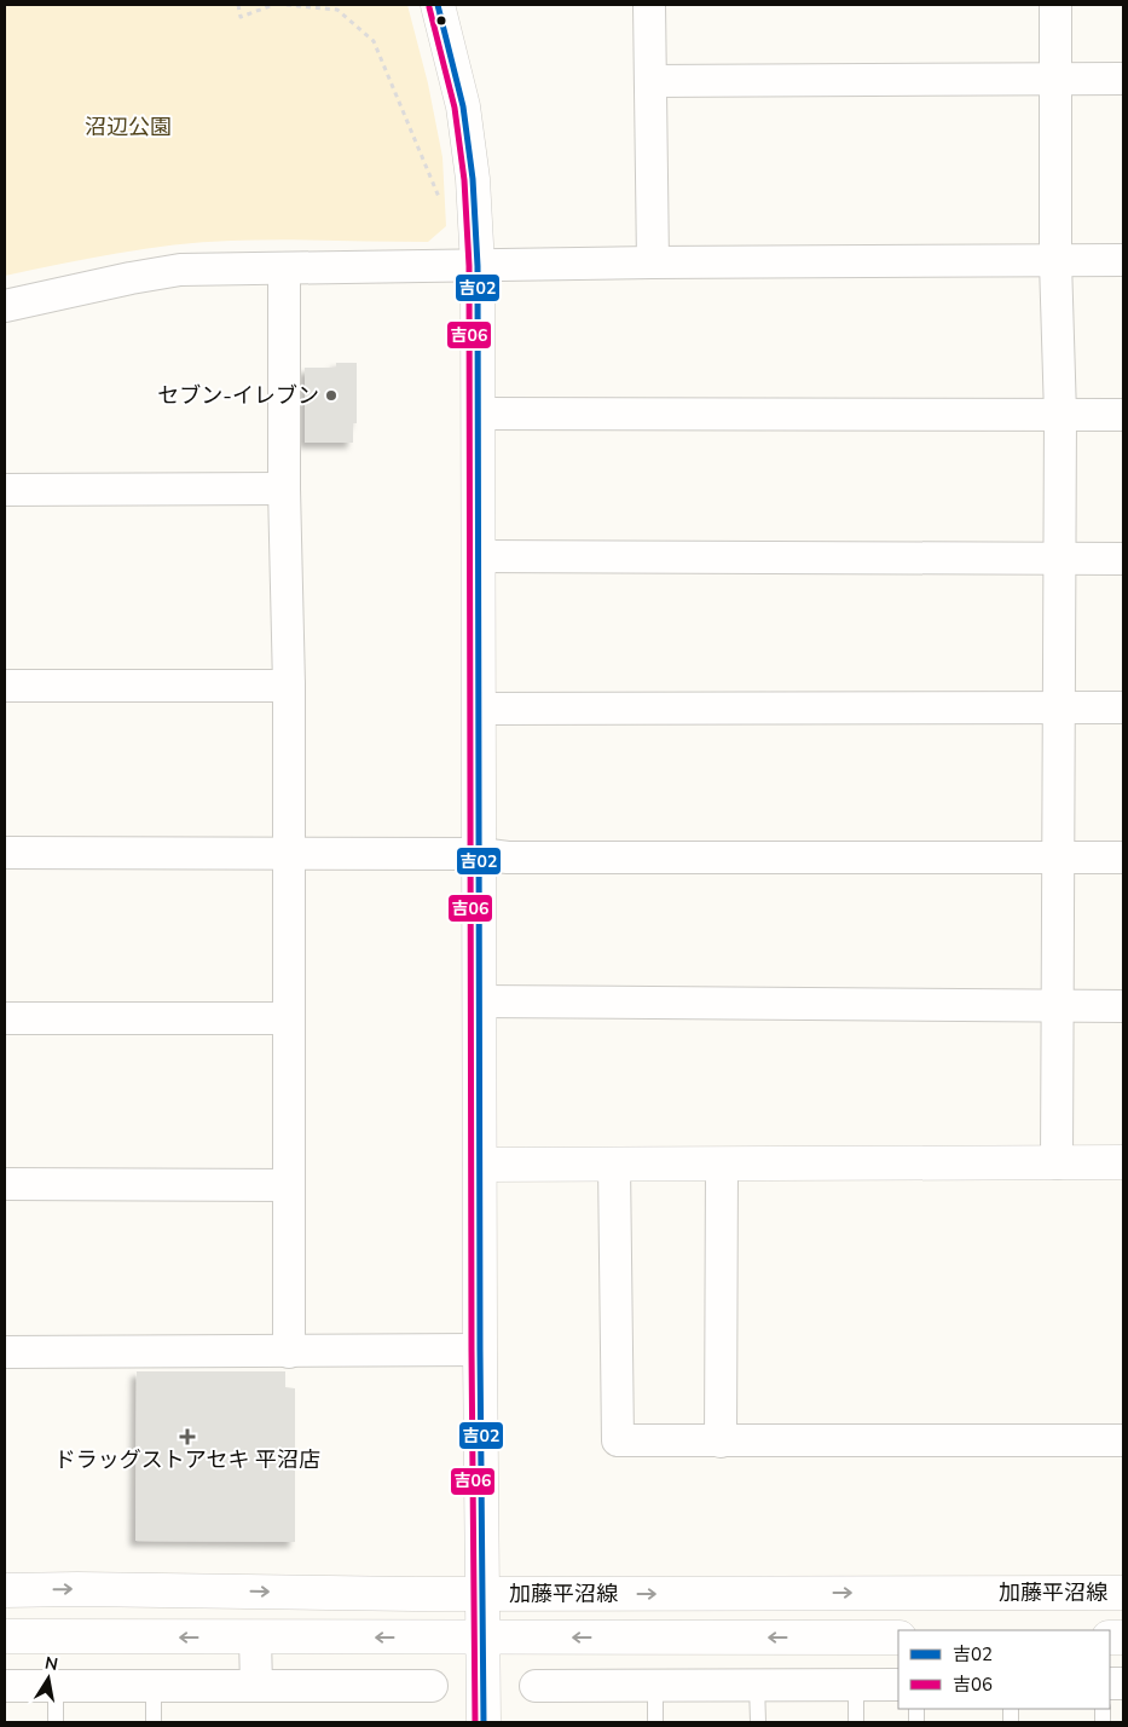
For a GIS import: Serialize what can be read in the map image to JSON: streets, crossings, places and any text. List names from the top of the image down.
{
  "streets": {
    "street": ["加藤平沼線"]
  },
  "parks": ["沼辺公園"],
  "places": {
    "other": ["セブン-イレブン"],
    "health": ["ドラッグストアセキ 平沼店"]
  },
  "lines": ["transit line 吉02", "transit line 吉06"],
  "legend": ["吉02", "吉06"],
  "north": "top"
}
